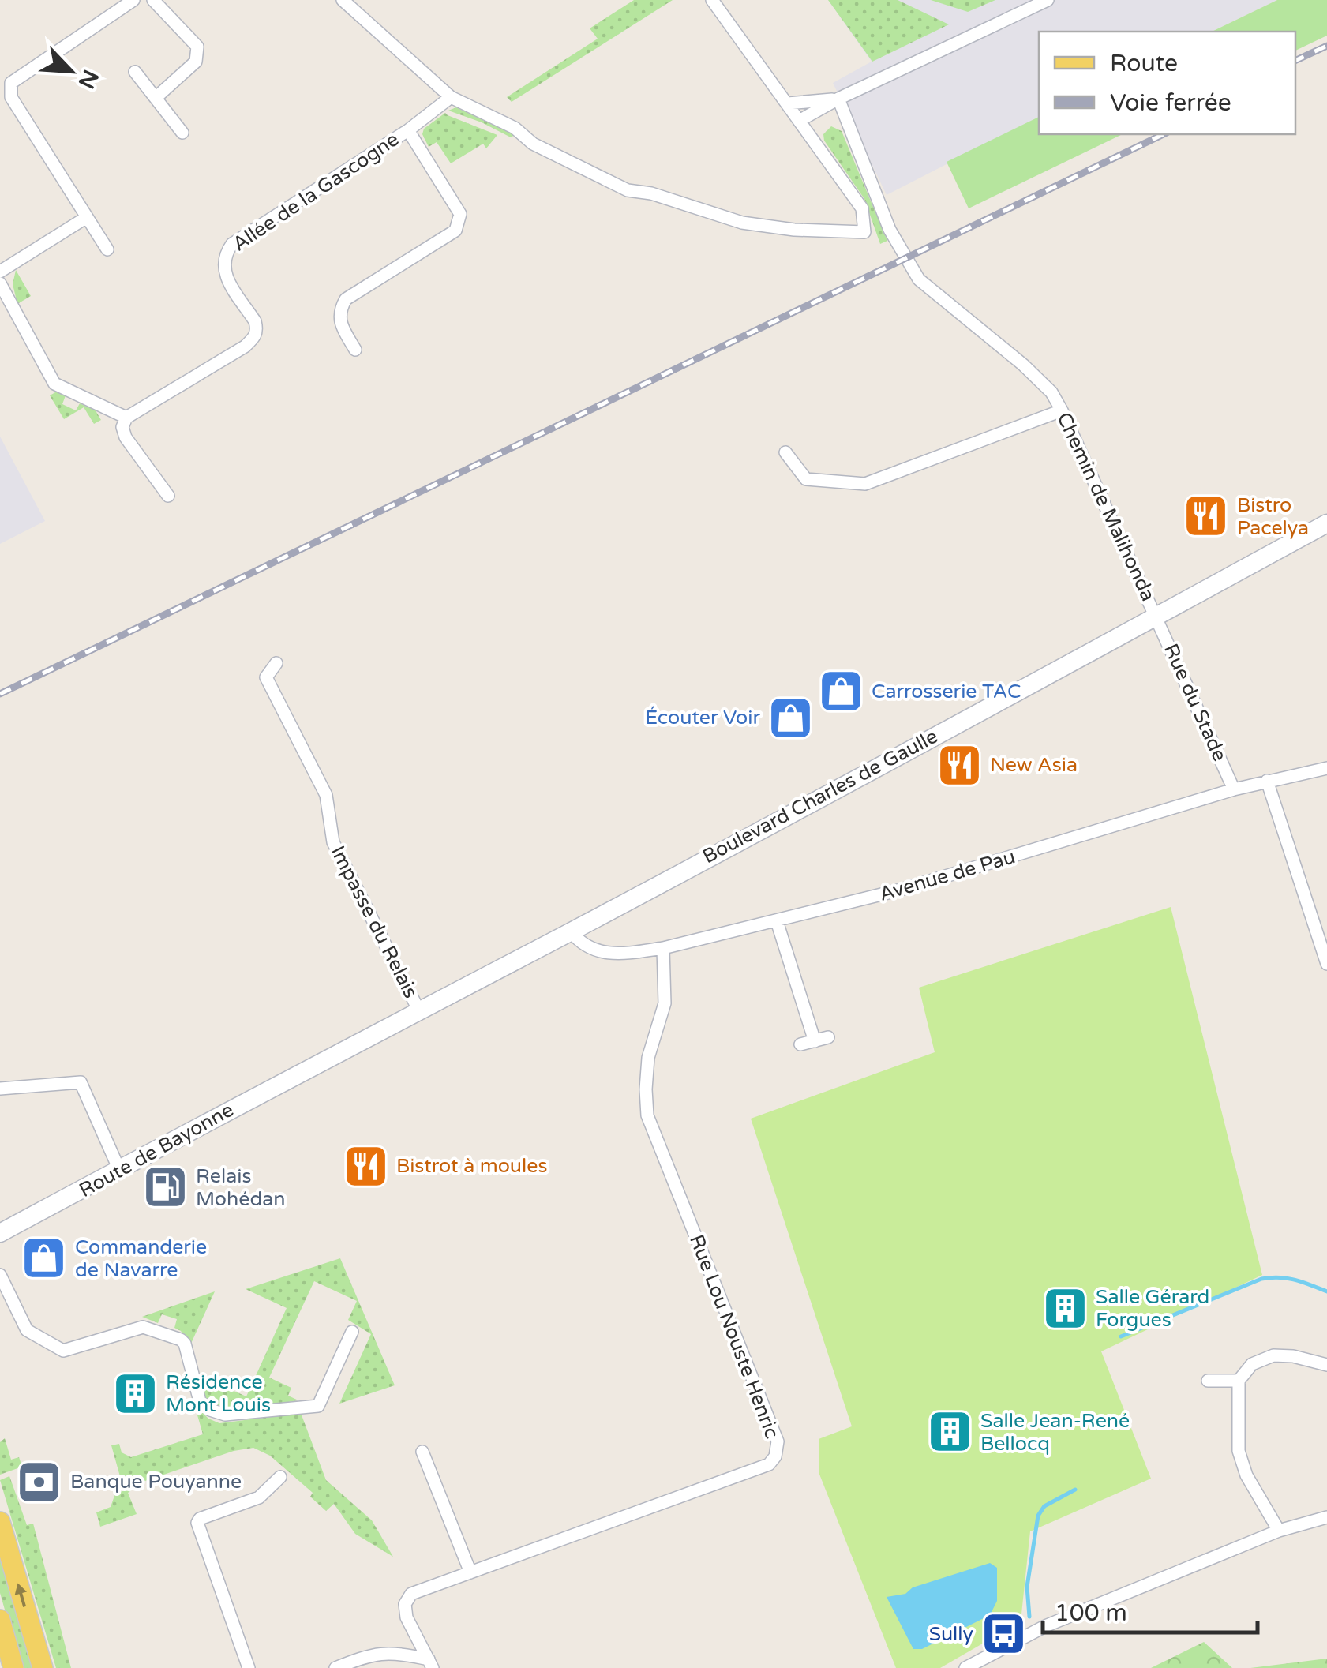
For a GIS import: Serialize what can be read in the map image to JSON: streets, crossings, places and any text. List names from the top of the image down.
{
  "streets": {
    "main road": ["Boulevard Charles de Gaulle", "Route de Bayonne"],
    "street": [
      "Allée de la Gascogne",
      "Chemin de Malihonda",
      "Rue du Stade",
      "Avenue de Pau",
      "Impasse du Relais",
      "Rue Lou Nouste Henric"
    ]
  },
  "crossings": [
    ["Chemin de Malihonda", "Rue du Stade"],
    ["Chemin de Malihonda", "Boulevard Charles de Gaulle"],
    ["Rue du Stade", "Boulevard Charles de Gaulle"],
    ["Rue du Stade", "Avenue de Pau"],
    ["Boulevard Charles de Gaulle", "Avenue de Pau"],
    ["Boulevard Charles de Gaulle", "Impasse du Relais"],
    ["Boulevard Charles de Gaulle", "Route de Bayonne"],
    ["Avenue de Pau", "Rue Lou Nouste Henric"]
  ],
  "places": {
    "restaurant": ["Bistro Pacelya", "New Asia", "Bistrot à moules"],
    "shop": ["Carrosserie TAC", "Écouter Voir", "Commanderie de Navarre"],
    "fuel station": ["Relais Mohédan"],
    "building": ["Salle Gérard Forgues", "Résidence Mont Louis", "Salle Jean-René Bellocq"],
    "bank": ["Banque Pouyanne"],
    "bus stop": ["Sully"]
  },
  "legend": ["Route", "Voie ferrée"],
  "scale_bar": "100 m",
  "north": "bottom right"
}
